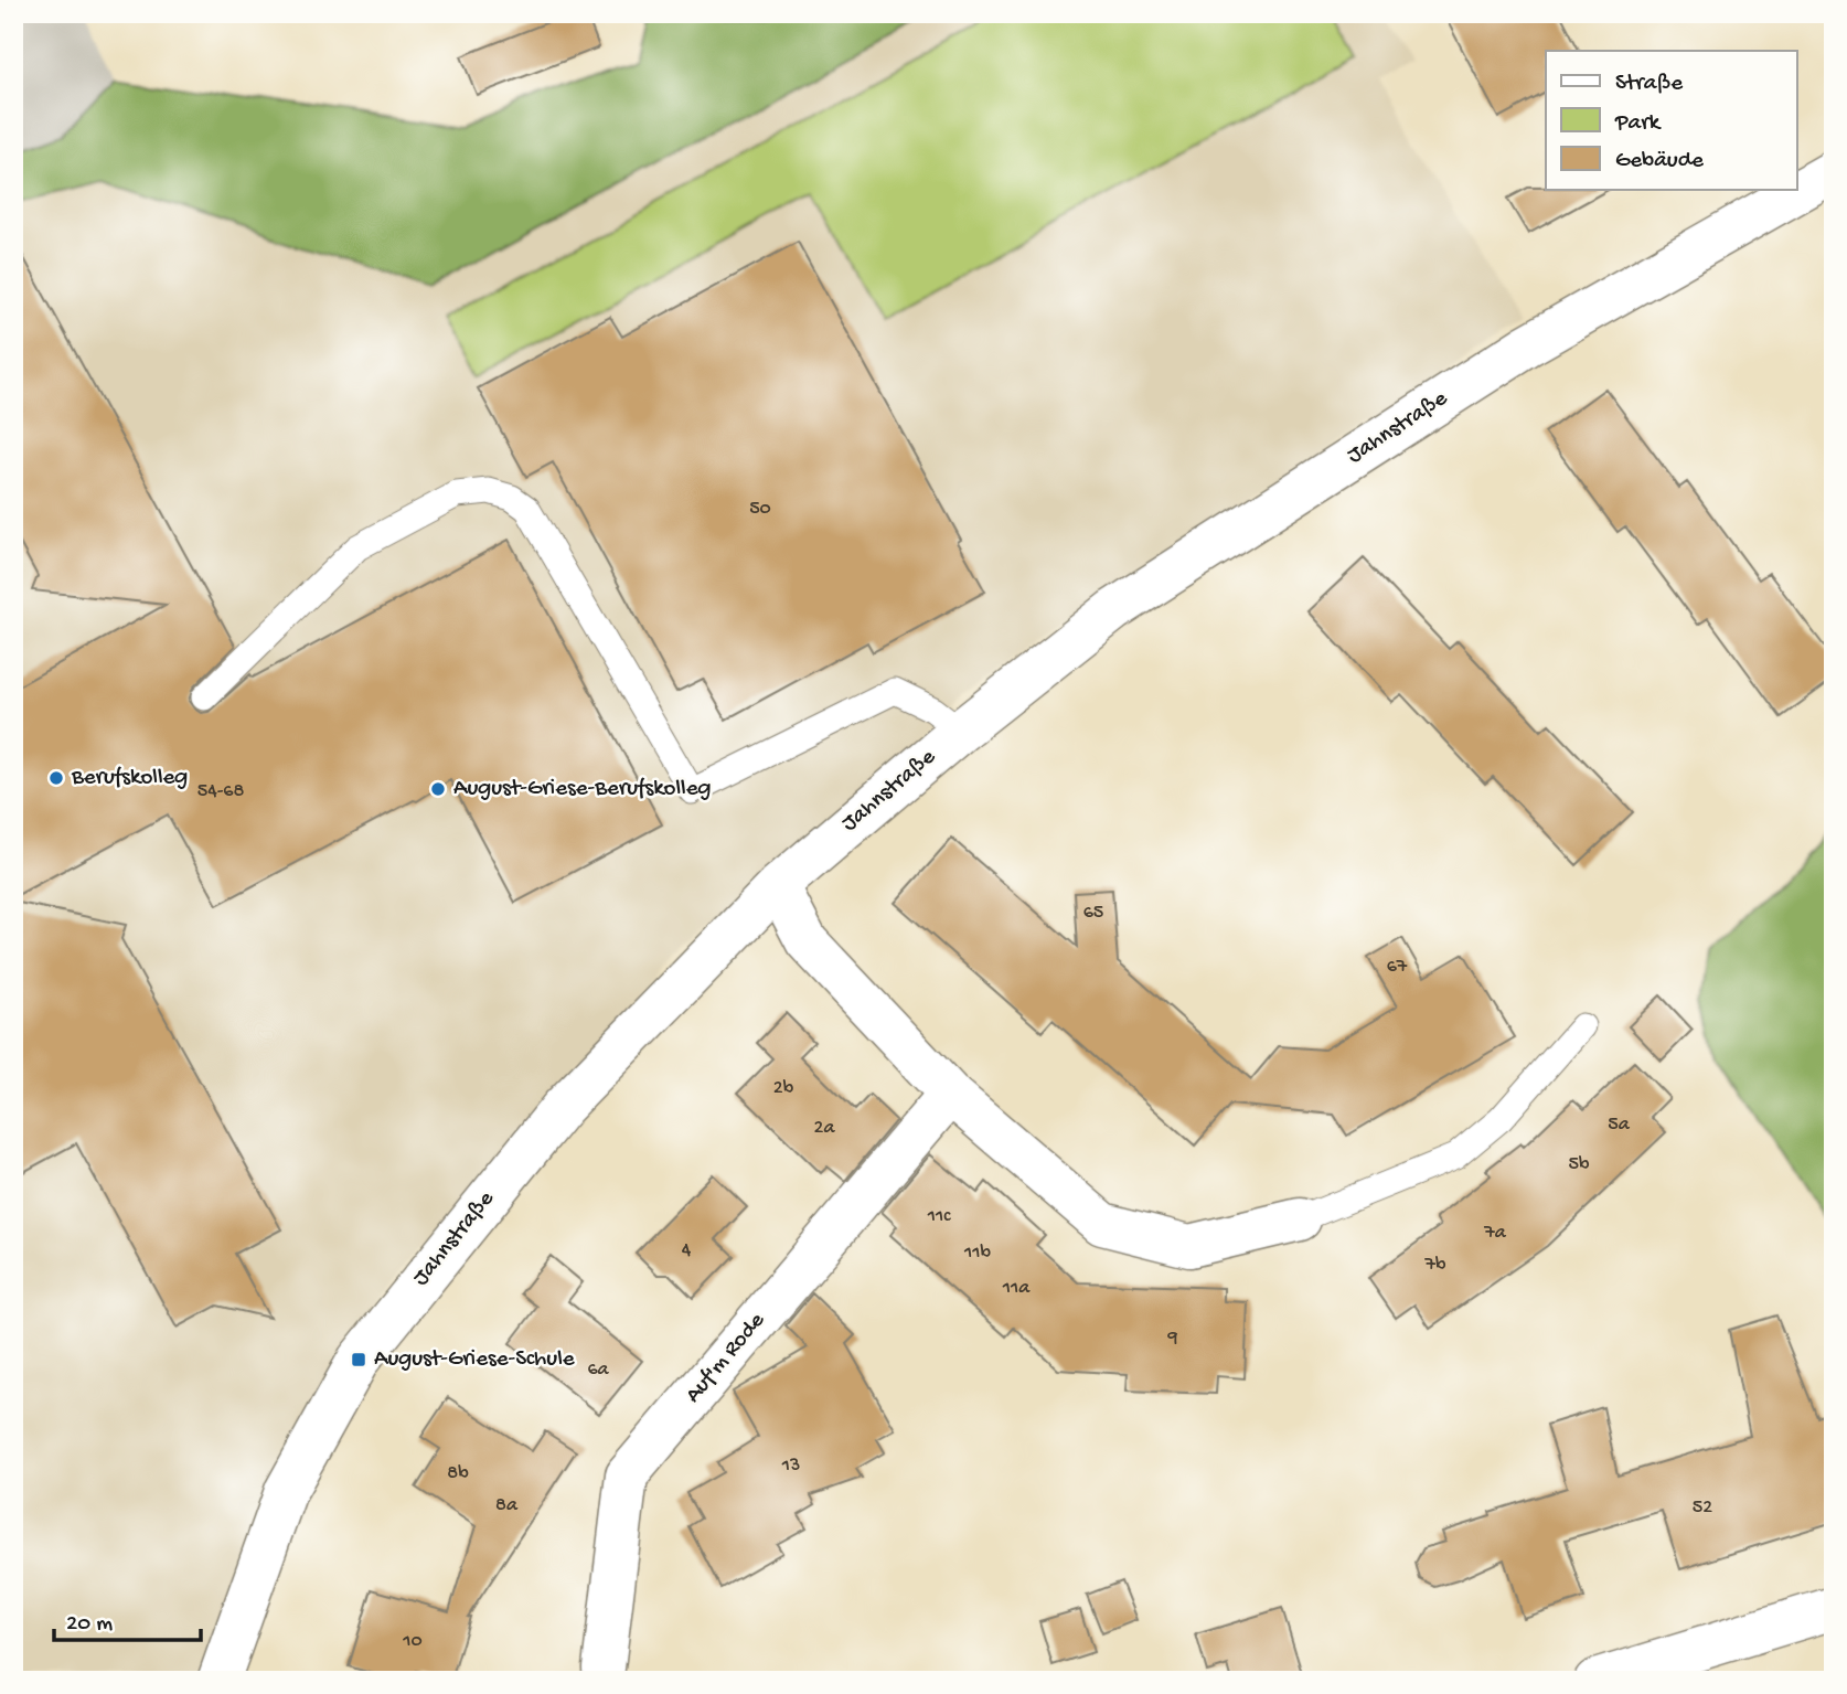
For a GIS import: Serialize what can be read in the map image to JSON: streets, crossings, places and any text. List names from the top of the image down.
{
  "streets": {
    "street": ["Jahnstraße", "Auf'm Rode"]
  },
  "places": {
    "other": ["Berufskolleg", "August-Griese-Berufskolleg"],
    "transit": ["August-Griese-Schule"]
  },
  "house_numbers": [
    "50",
    "54-68",
    "65",
    "67",
    "2b",
    "5a",
    "2a",
    "5b",
    "11c",
    "7a",
    "4",
    "11b",
    "7b",
    "11a",
    "9",
    "6a",
    "13",
    "8b",
    "8a",
    "52",
    "10"
  ],
  "legend": ["Straße", "Park", "Gebäude"],
  "scale_bar": "20 m"
}
